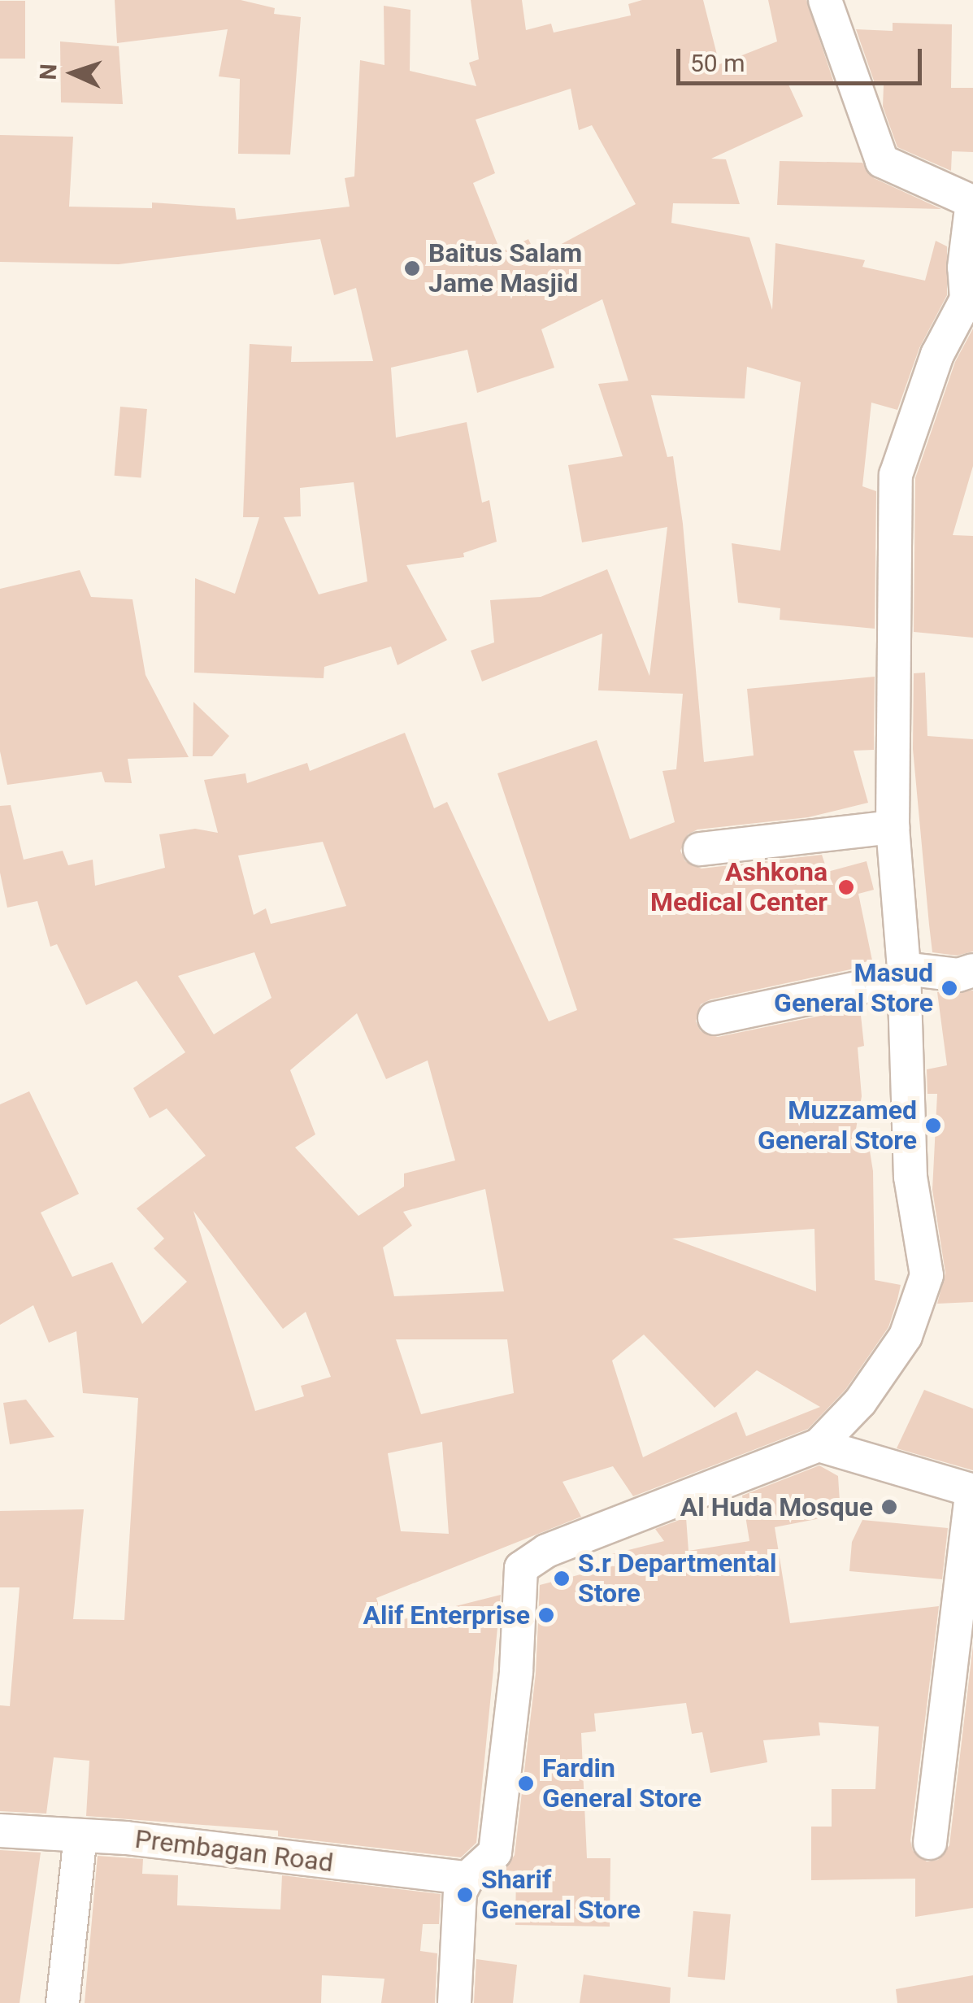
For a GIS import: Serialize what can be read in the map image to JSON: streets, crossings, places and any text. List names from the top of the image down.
{
  "streets": {
    "street": ["Prembagan Road"]
  },
  "places": [
    "Baitus Salam Jame Masjid",
    "Ashkona Medical Center",
    "Masud General Store",
    "Muzzamed General Store",
    "Al Huda Mosque",
    "S.r Departmental Store",
    "Alif Enterprise",
    "Fardin General Store",
    "Sharif General Store"
  ],
  "scale_bar": "50 m",
  "north": "left"
}
